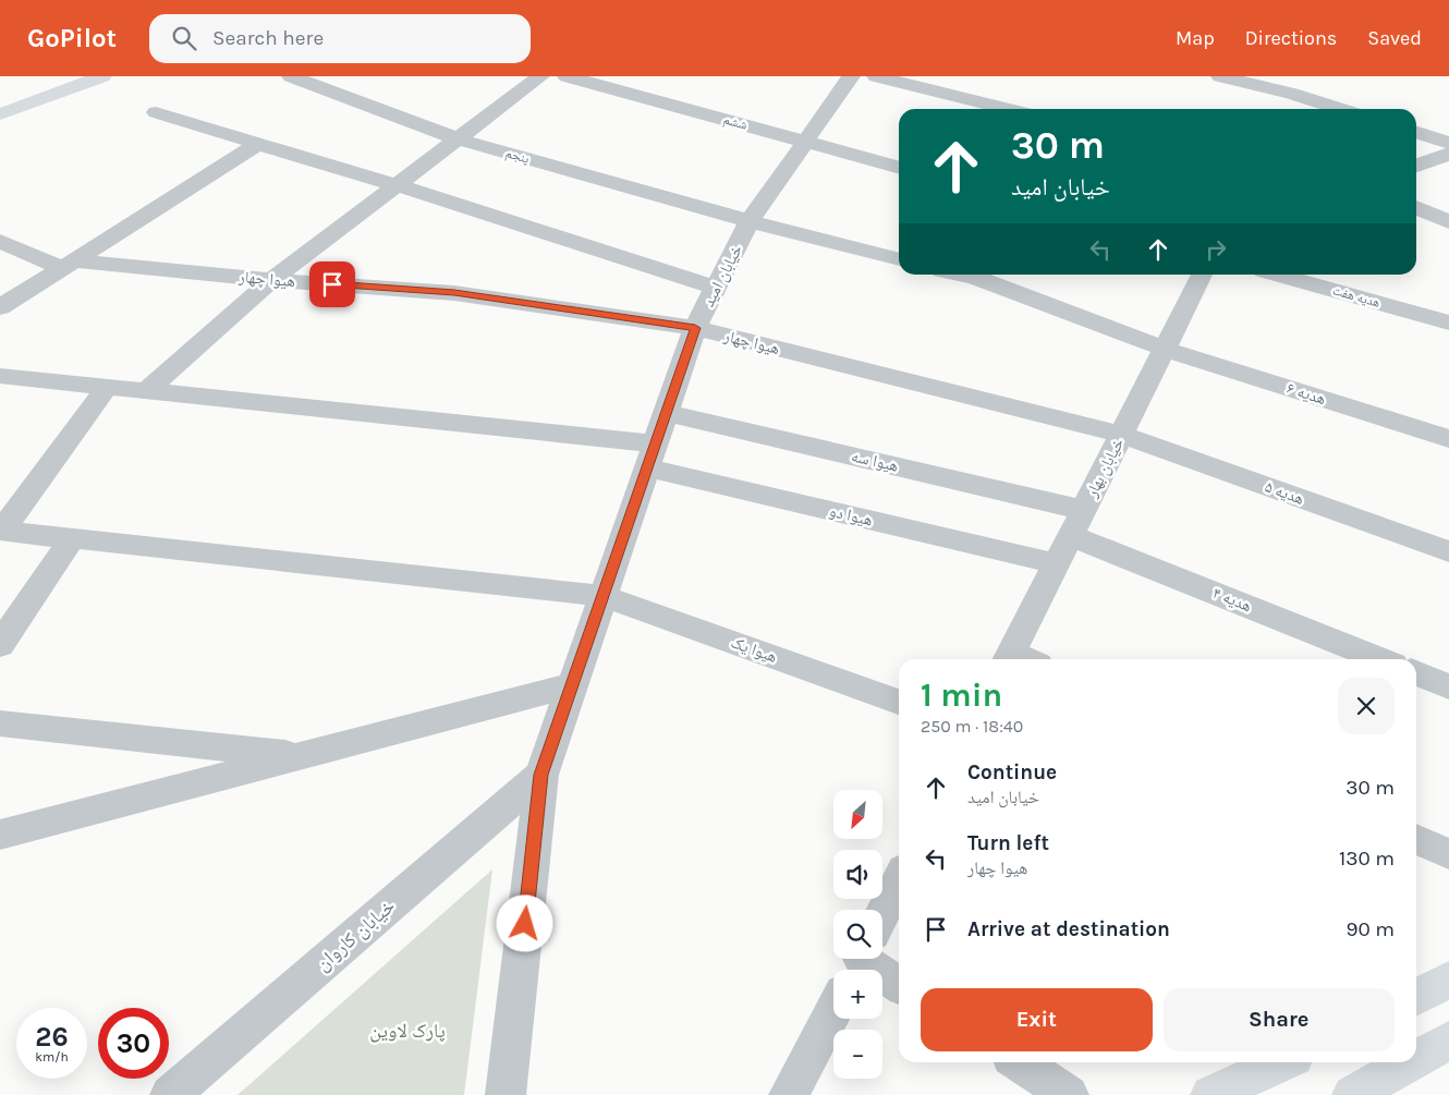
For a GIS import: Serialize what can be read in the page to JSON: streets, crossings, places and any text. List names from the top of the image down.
{
  "streets": {
    "street": [
      "ششم",
      "پنجم",
      "خیابان امید",
      "هیوا چهار",
      "هدیه هفت",
      "هدیه ۶",
      "هیوا سه",
      "خیابان بهار",
      "هدیه ۵",
      "هیوا دو",
      "هدیه ۴",
      "هیوا یک",
      "خیابان کاروان"
    ]
  },
  "crossings": [
    ["ششم", "خیابان امید"],
    ["پنجم", "خیابان امید"],
    ["خیابان امید", "هیوا چهار"],
    ["خیابان امید", "هیوا سه"],
    ["خیابان امید", "هیوا دو"],
    ["خیابان امید", "هیوا یک"],
    ["خیابان امید", "خیابان کاروان"],
    ["هیوا چهار", "خیابان بهار"],
    ["هیوا چهار", "هدیه ۵"],
    ["هدیه ۶", "خیابان بهار"],
    ["هیوا سه", "خیابان بهار"],
    ["هیوا سه", "هدیه ۴"],
    ["خیابان بهار", "هدیه ۵"],
    ["خیابان بهار", "هیوا دو"],
    ["خیابان بهار", "هدیه ۴"]
  ],
  "parks": ["پارک لاوین"],
  "north": "bottom left",
  "page": {
    "header": "GoPilot",
    "search": "Search here",
    "nav": ["Map", "Directions", "Saved"],
    "turn": ["30 m", "خیابان امید"],
    "heading": ["1 min", "250 m · 18:40"],
    "list": [
      {
        "name": "Continue",
        "note": "خیابان امید",
        "value": "30 m"
      },
      {
        "name": "Turn left",
        "note": "هیوا چهار",
        "value": "130 m"
      },
      {
        "name": "Arrive at destination",
        "value": "90 m"
      }
    ],
    "map_buttons": ["+", "−"],
    "buttons": ["Exit", "Share"],
    "speed": "26 km/h",
    "limit": "30"
  }
}
